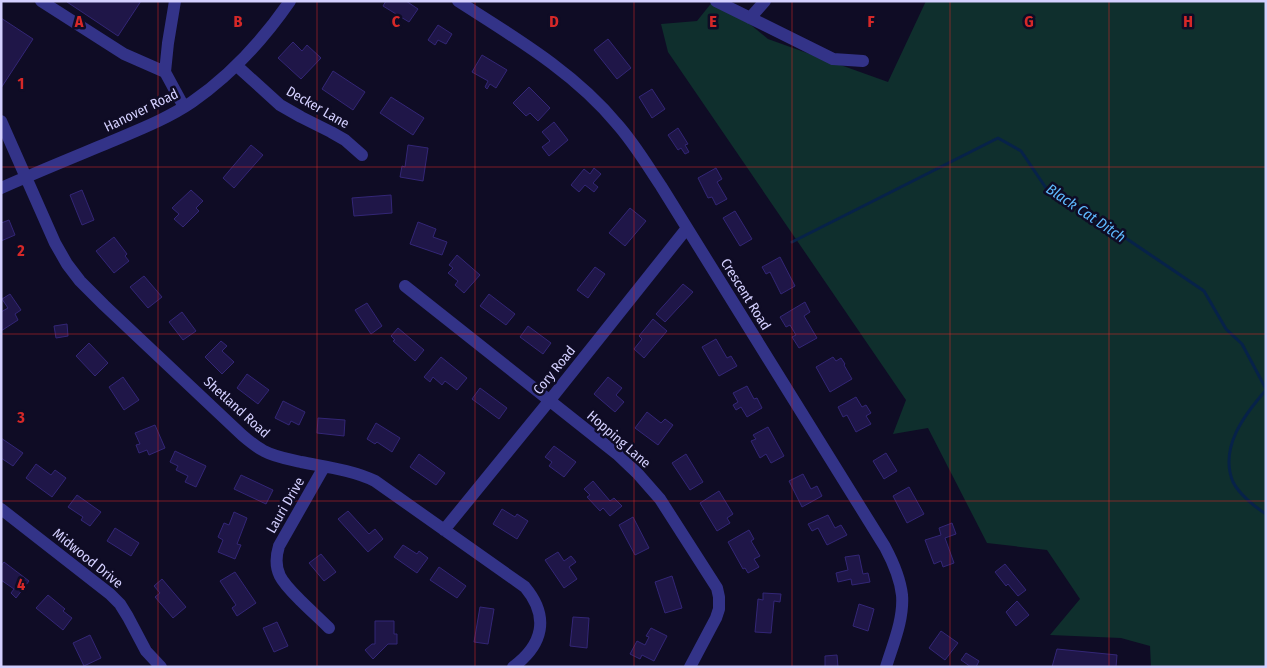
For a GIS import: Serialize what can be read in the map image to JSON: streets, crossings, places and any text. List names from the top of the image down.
{
  "streets": {
    "street": [
      "Decker Lane",
      "Hanover Road",
      "Crescent Road",
      "Cory Road",
      "Shetland Road",
      "Hopping Lane",
      "Lauri Drive",
      "Midwood Drive"
    ]
  },
  "crossings": [
    ["Decker Lane", "Hanover Road"],
    ["Hanover Road", "Shetland Road"],
    ["Crescent Road", "Cory Road"],
    ["Cory Road", "Shetland Road"],
    ["Cory Road", "Hopping Lane"],
    ["Shetland Road", "Lauri Drive"]
  ],
  "water": ["Black Cat Ditch"],
  "grid": {
    "columns": [
      "A",
      "B",
      "C",
      "D",
      "E",
      "F",
      "G",
      "H"
    ],
    "rows": [
      "1",
      "2",
      "3",
      "4"
    ]
  }
}
